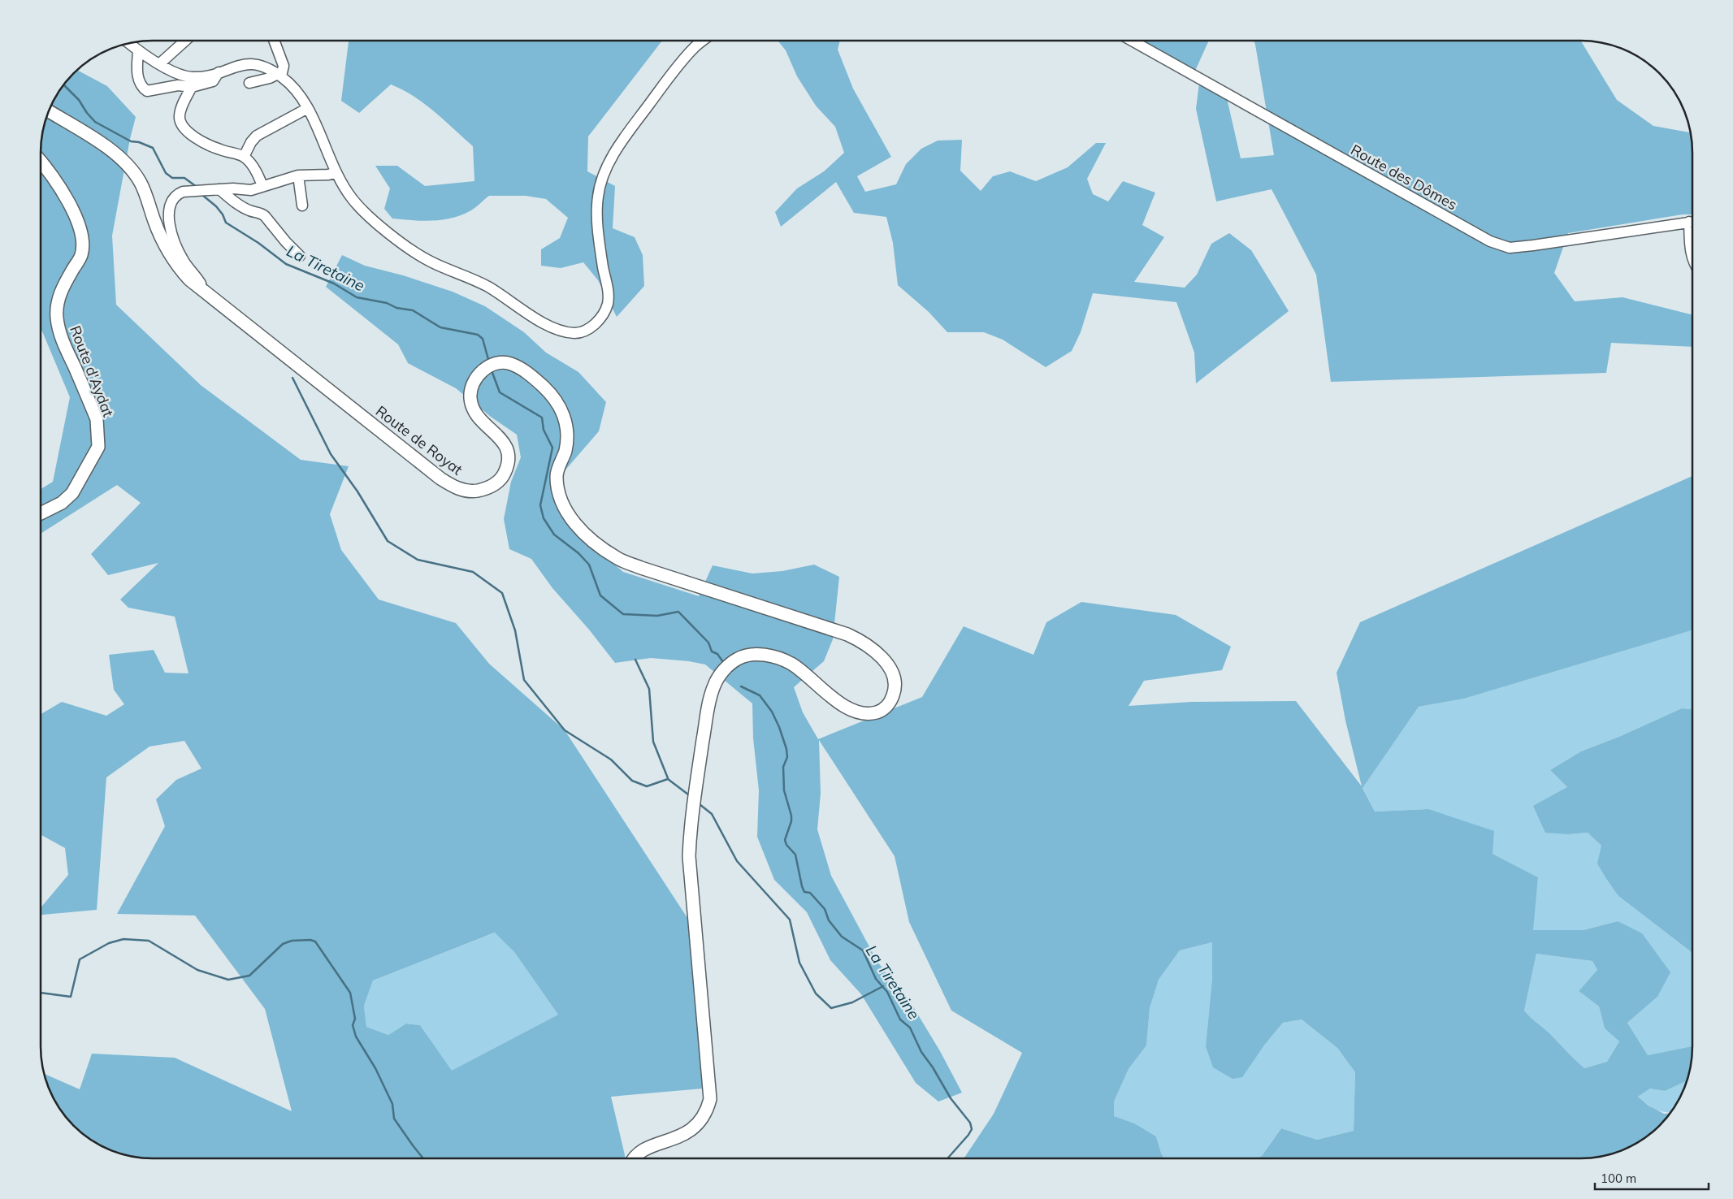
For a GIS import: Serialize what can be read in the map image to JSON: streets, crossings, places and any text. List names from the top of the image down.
{
  "streets": {
    "main road": ["Route d'Aydat", "Route de Royat"],
    "street": ["Route des Dômes"]
  },
  "water": ["La Tiretaine"],
  "scale_bar": "100 m"
}
